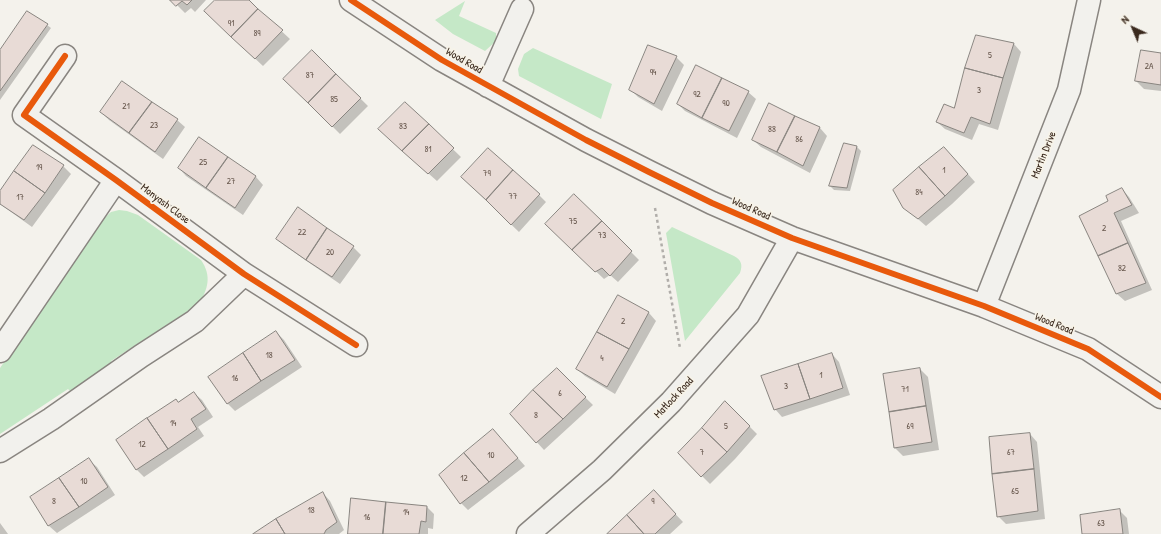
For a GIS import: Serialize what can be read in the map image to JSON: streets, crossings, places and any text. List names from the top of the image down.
{
  "streets": {
    "street": [
      "Wood Road",
      "Martin Drive",
      "Monyash Close",
      "Matlock Road"
    ]
  },
  "crossings": [
    ["Wood Road", "Martin Drive"],
    ["Wood Road", "Matlock Road"]
  ],
  "house_numbers": [
    "91",
    "89",
    "5",
    "2A",
    "94",
    "87",
    "3",
    "92",
    "85",
    "90",
    "21",
    "23",
    "83",
    "88",
    "86",
    "81",
    "25",
    "19",
    "1",
    "79",
    "27",
    "84",
    "77",
    "17",
    "75",
    "2",
    "22",
    "73",
    "20",
    "82",
    "2",
    "18",
    "4",
    "1",
    "16",
    "3",
    "71",
    "6",
    "8",
    "14",
    "5",
    "69",
    "12",
    "7",
    "67",
    "10",
    "12",
    "10",
    "65",
    "8",
    "9",
    "18",
    "14",
    "16",
    "63"
  ],
  "north": "top left"
}
